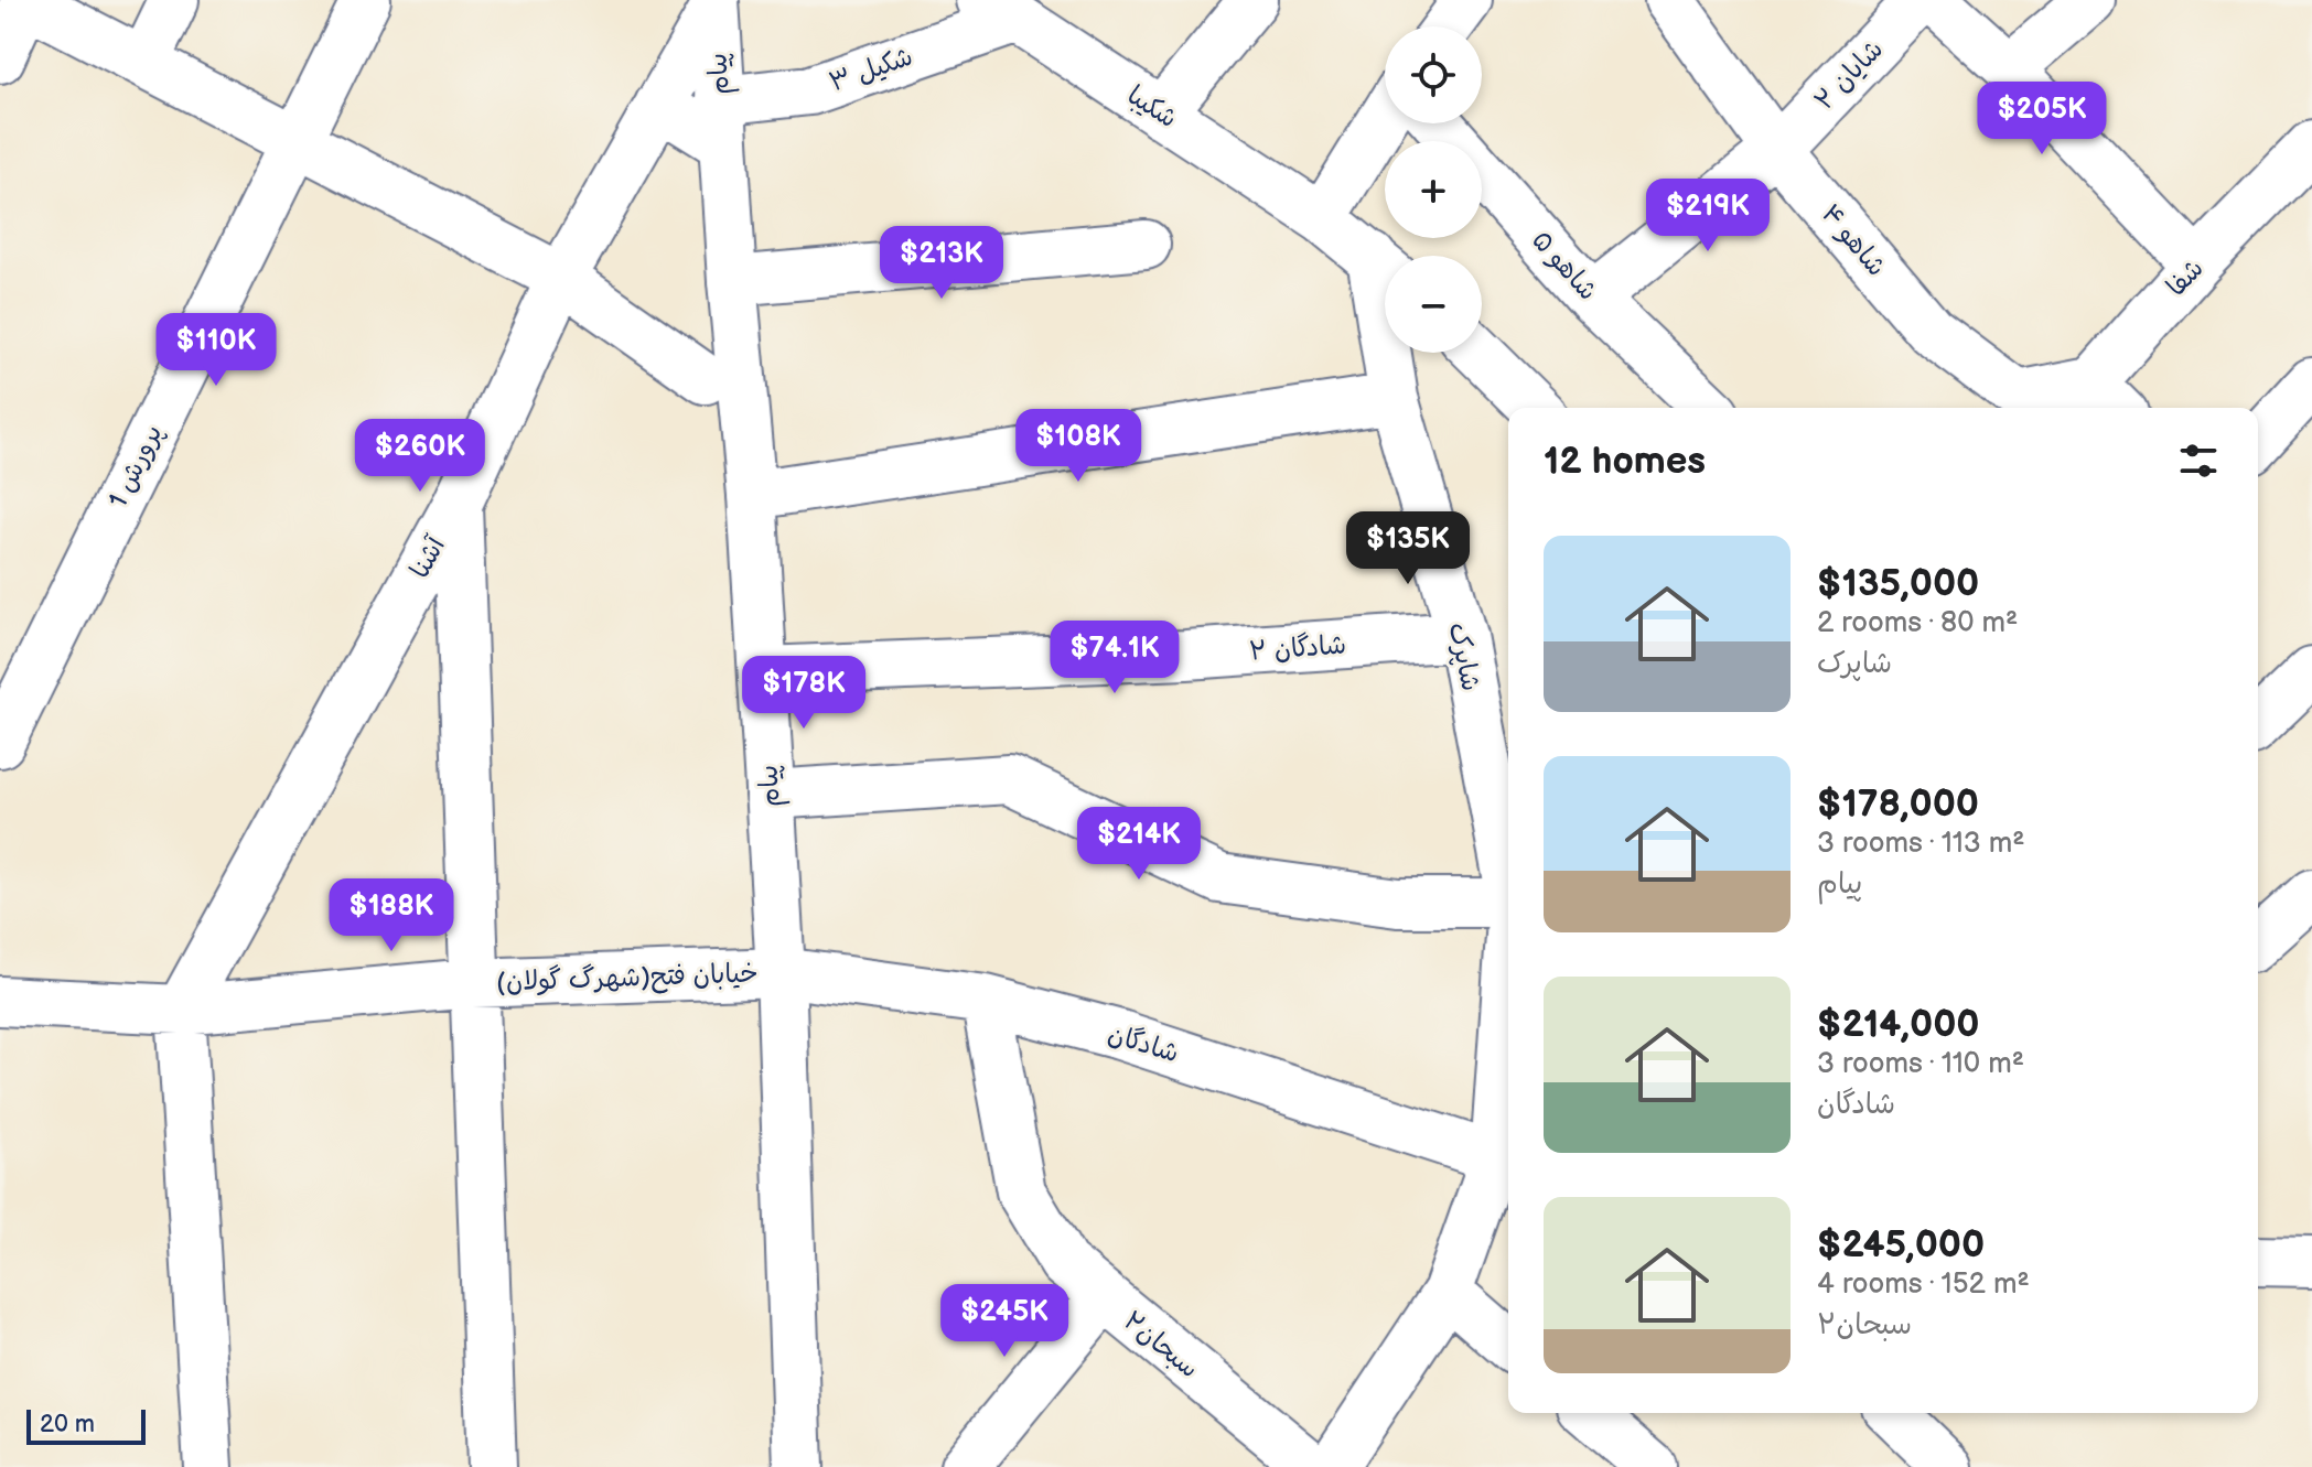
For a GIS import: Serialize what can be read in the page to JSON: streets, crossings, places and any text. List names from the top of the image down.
{
  "streets": {
    "street": [
      "شکیل ۳",
      "پیام",
      "شایان ۲",
      "شکیبا",
      "شاهو ۴",
      "شاهو ۵",
      "شفا",
      "پرورش 1",
      "آشنا",
      "شادگان ۲",
      "شاپرک",
      "خیابان فتح(شهرگ گولان)",
      "شادگان",
      "سبحان۲"
    ]
  },
  "crossings": [
    ["شکیل ۳", "پیام"],
    ["شکیل ۳", "شکیبا"],
    ["پیام", "آشنا"],
    ["پیام", "شادگان ۲"],
    ["پیام", "خیابان فتح(شهرگ گولان)"],
    ["پیام", "شادگان"],
    ["شایان ۲", "شاهو ۴"],
    ["شایان ۲", "شاهو ۵"],
    ["شاهو ۴", "شفا"],
    ["آشنا", "خیابان فتح(شهرگ گولان)"],
    ["شادگان ۲", "شاپرک"],
    ["شاپرک", "شادگان"],
    ["خیابان فتح(شهرگ گولان)", "شادگان"],
    ["شادگان", "سبحان۲"]
  ],
  "scale_bar": "20 m",
  "page": {
    "map_buttons": ["+", "−"],
    "price": [
      "$205K",
      "$219K",
      "$213K",
      "$110K",
      "$108K",
      "$260K",
      "$135K",
      "$74.1K",
      "$178K",
      "$214K",
      "$188K",
      "$245K"
    ],
    "heading": "12 homes",
    "list": [
      {
        "name": "$135,000",
        "note": "2 rooms · 80 m² · شاپرک"
      },
      {
        "name": "$178,000",
        "note": "3 rooms · 113 m² · پیام"
      },
      {
        "name": "$214,000",
        "note": "3 rooms · 110 m² · شادگان"
      },
      {
        "name": "$245,000",
        "note": "4 rooms · 152 m² · سبحان۲"
      }
    ],
    "scale": "20 m"
  }
}
